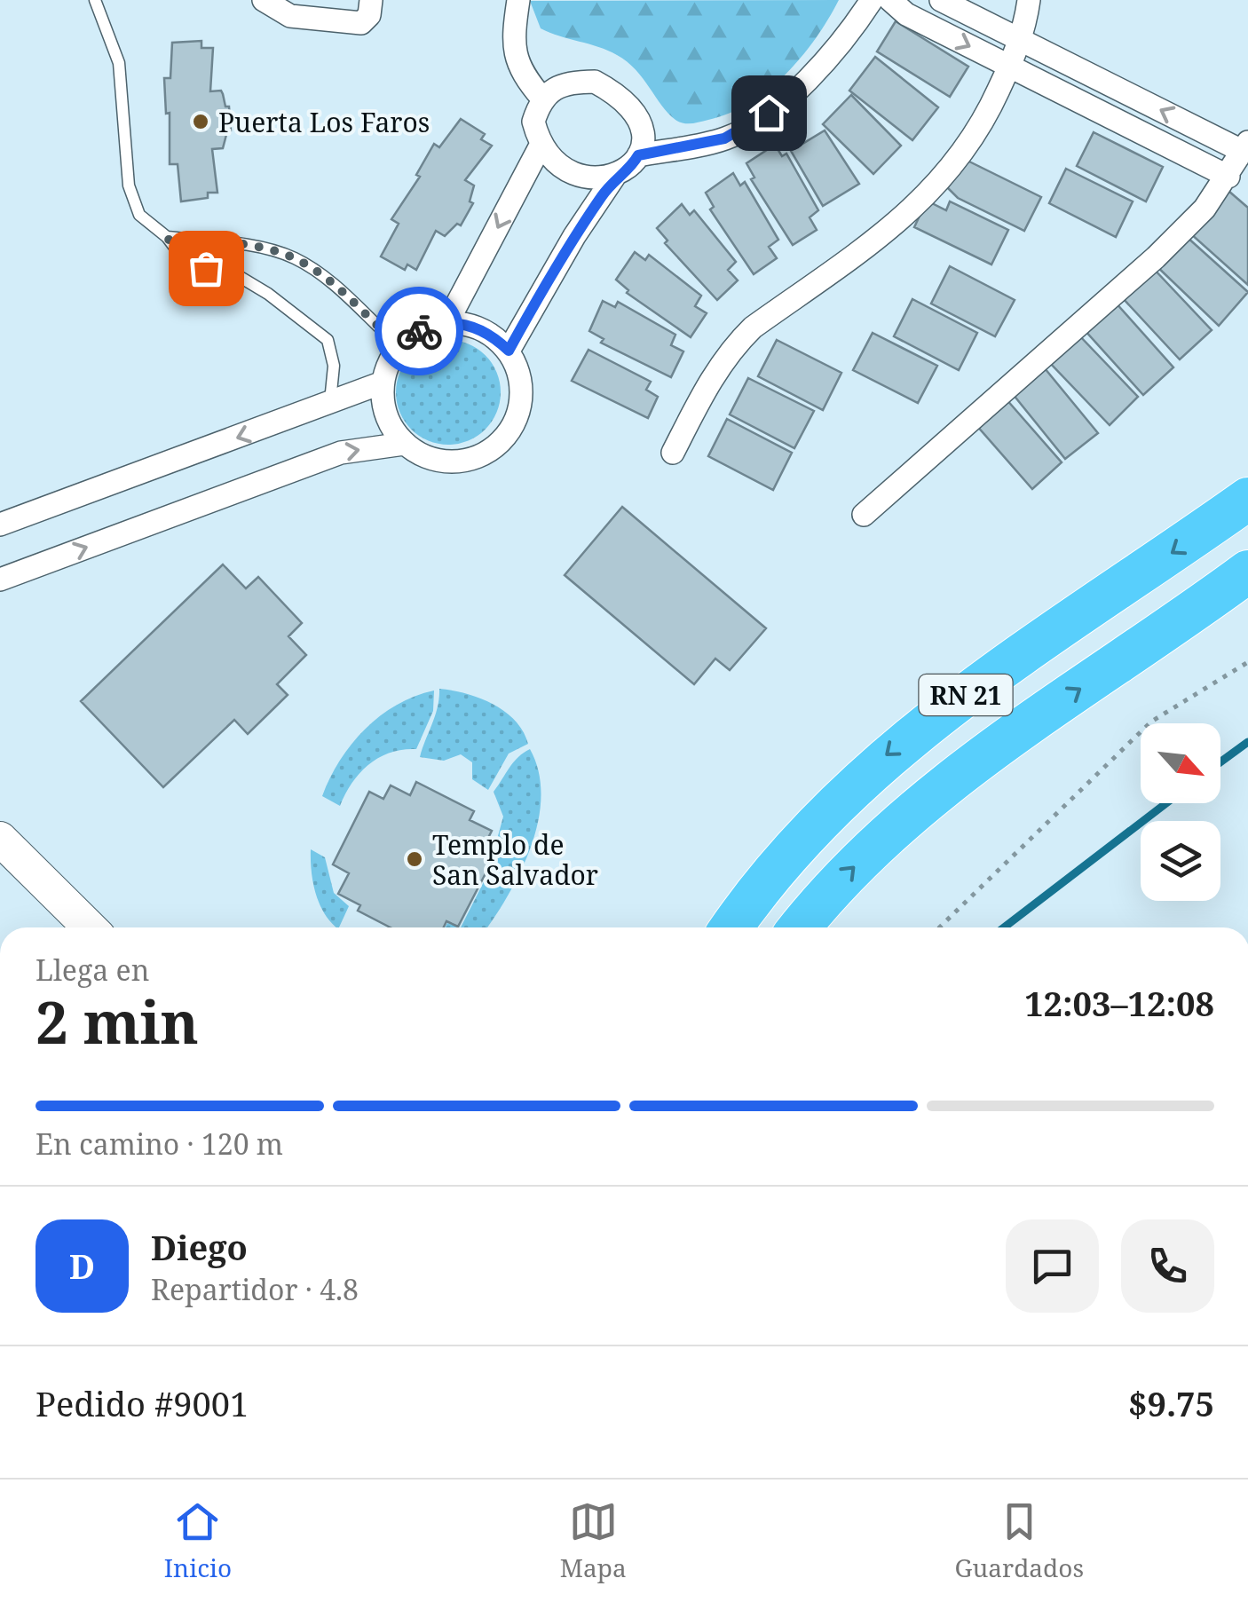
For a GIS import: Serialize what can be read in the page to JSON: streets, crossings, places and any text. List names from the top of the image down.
{
  "streets": {
    "highway": ["RN 21"]
  },
  "places": ["Puerta Los Faros", "Templo de San Salvador"],
  "north": "bottom right",
  "page": {
    "heading": ["2 min", "Llega en", "12:03–12:08"],
    "panel": [
      "Diego",
      "Repartidor · 4.8",
      "Pedido #9001",
      "$9.75"
    ],
    "bar": "En camino · 120 m",
    "round": "D",
    "tabs": ["Inicio", "Mapa", "Guardados"]
  }
}
